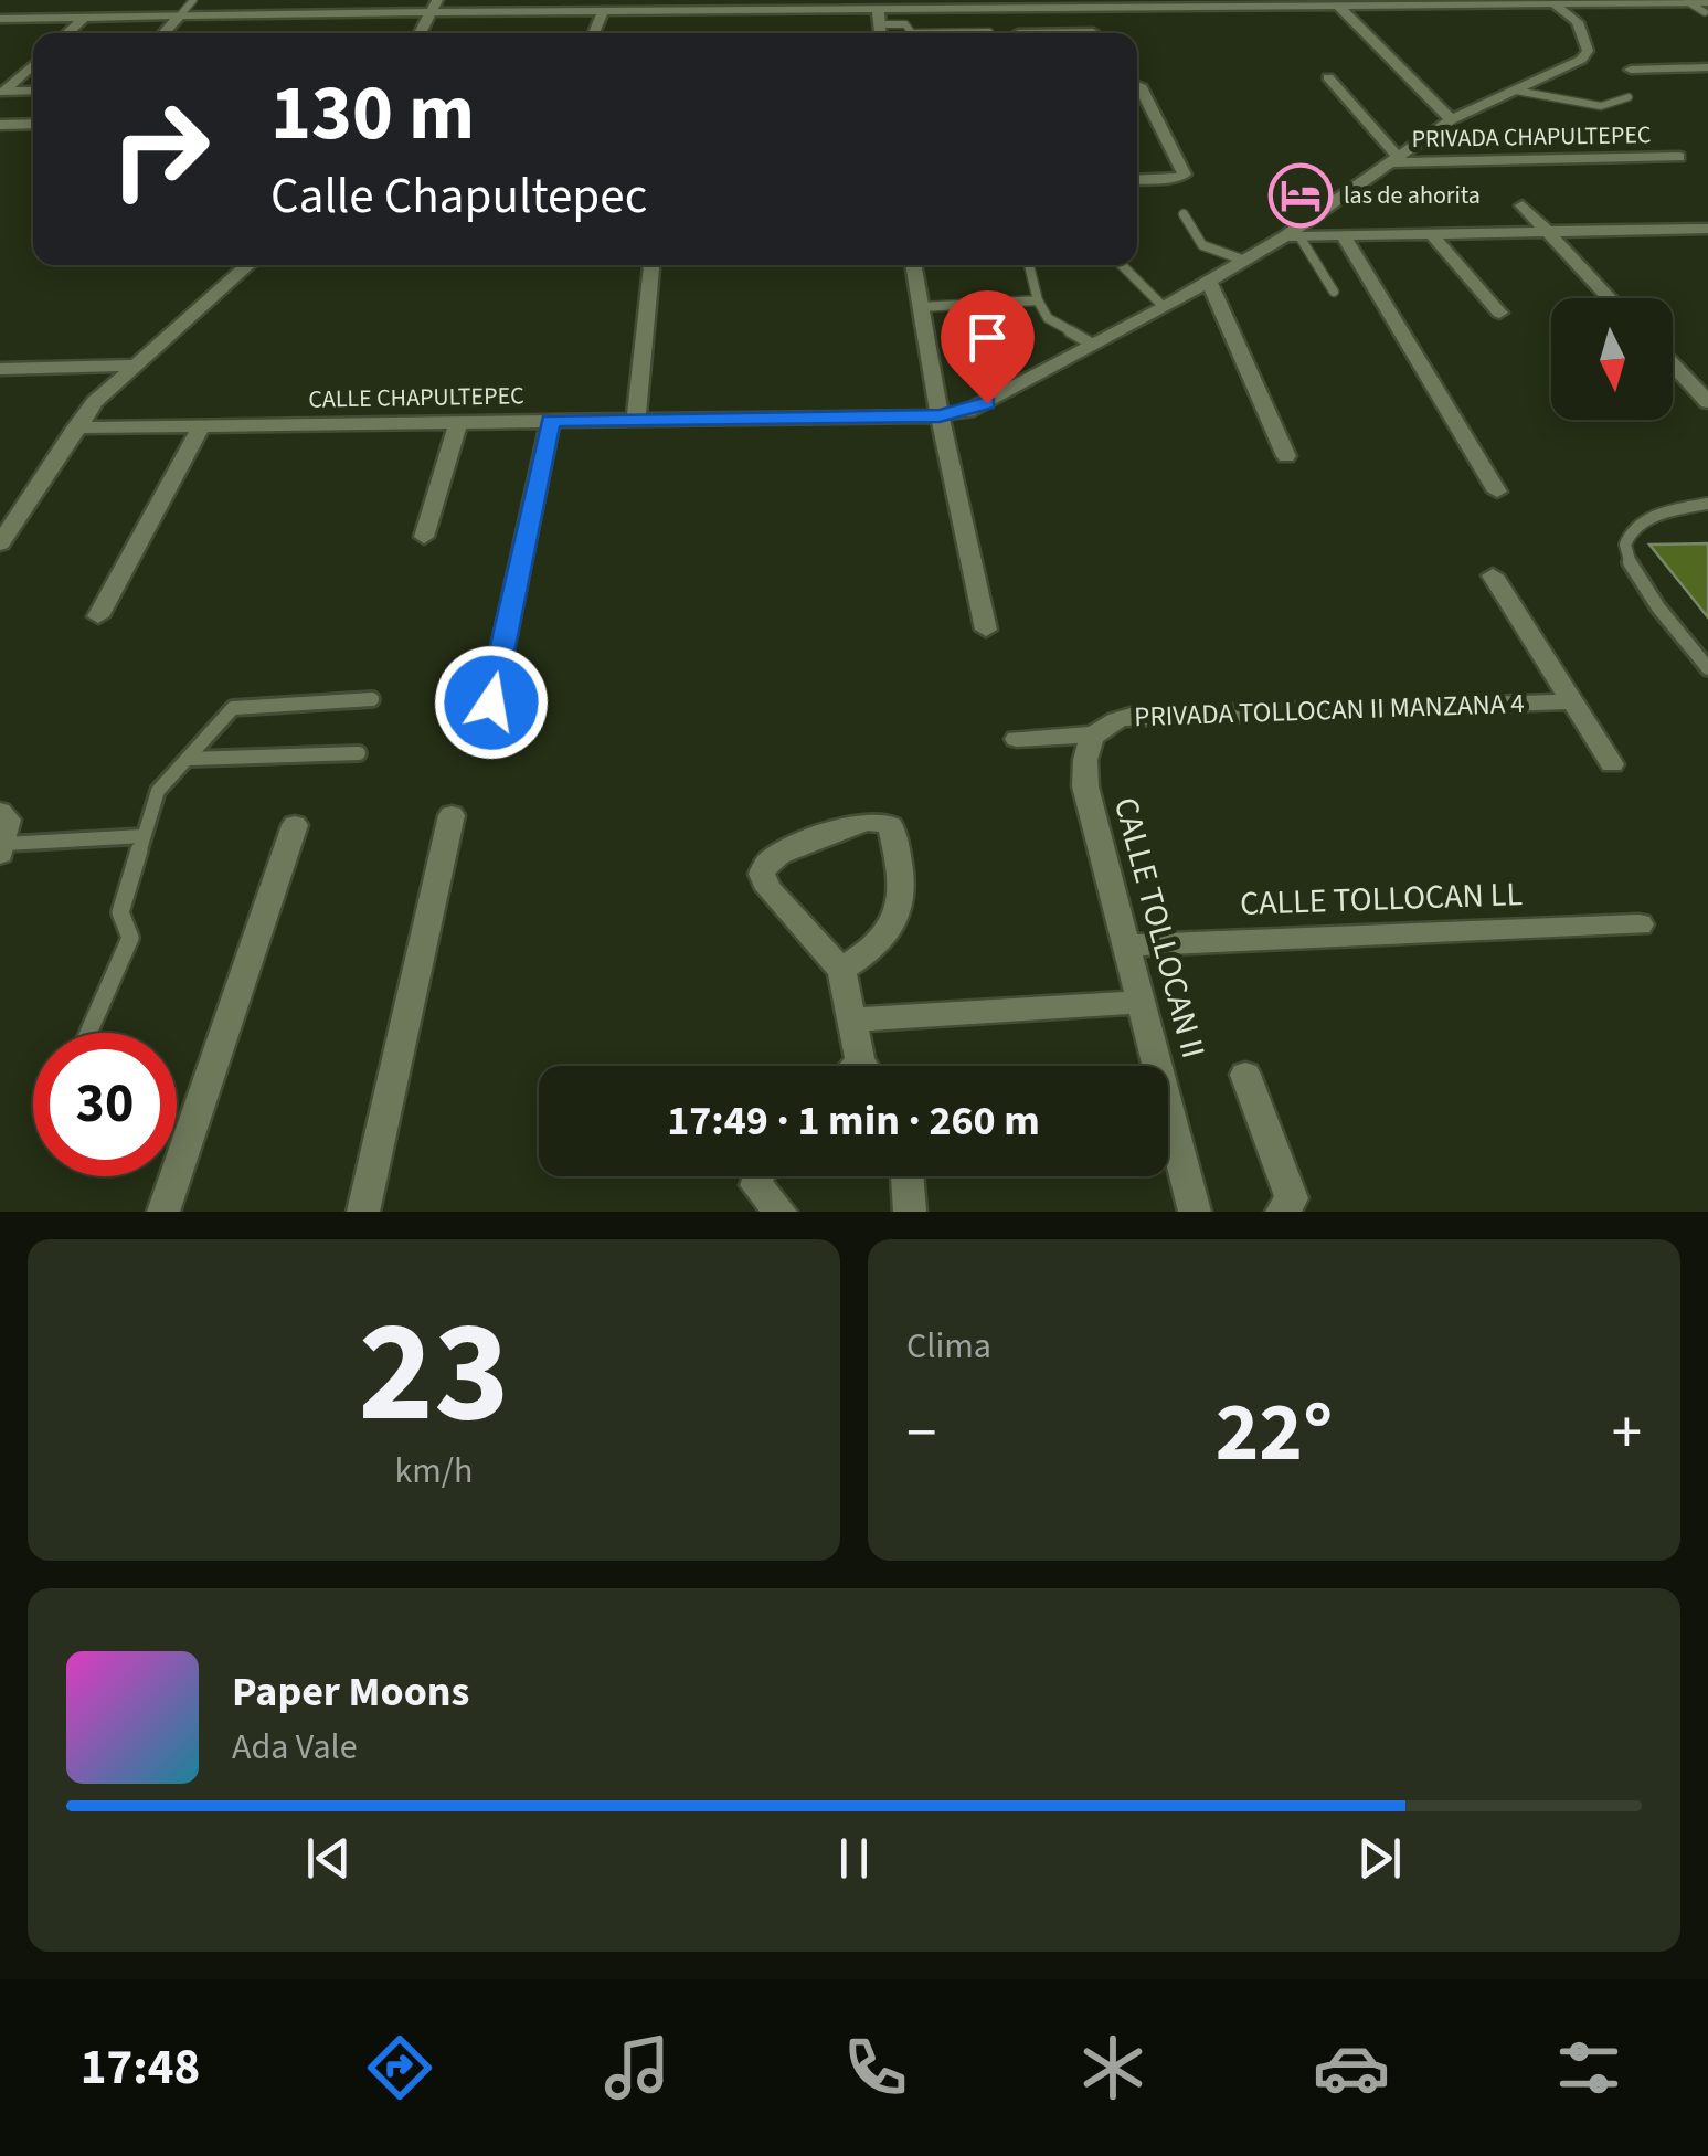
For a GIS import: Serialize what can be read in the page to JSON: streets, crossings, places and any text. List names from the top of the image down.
{
  "streets": {
    "street": [
      "PRIVADA CHAPULTEPEC",
      "CALLE CHAPULTEPEC",
      "PRIVADA TOLLOCAN II MANZANA 4",
      "CALLE TOLLOCAN LL",
      "CALLE TOLLOCAN II"
    ]
  },
  "crossings": [
    ["PRIVADA CHAPULTEPEC", "CALLE CHAPULTEPEC"],
    ["PRIVADA TOLLOCAN II MANZANA 4", "CALLE TOLLOCAN II"],
    ["CALLE TOLLOCAN LL", "CALLE TOLLOCAN II"]
  ],
  "places": {
    "hotel": ["las de ahorita"]
  },
  "north": "bottom",
  "page": {
    "turn": ["130 m", "Calle Chapultepec"],
    "limit": "30",
    "trip": "17:49 · 1 min · 260 m",
    "tile": [
      ["23", "km/h"],
      "Clima"
    ],
    "heat": ["−", "22°", "+"],
    "song": ["Paper Moons", "Ada Vale"],
    "tabs": "17:48"
  }
}
